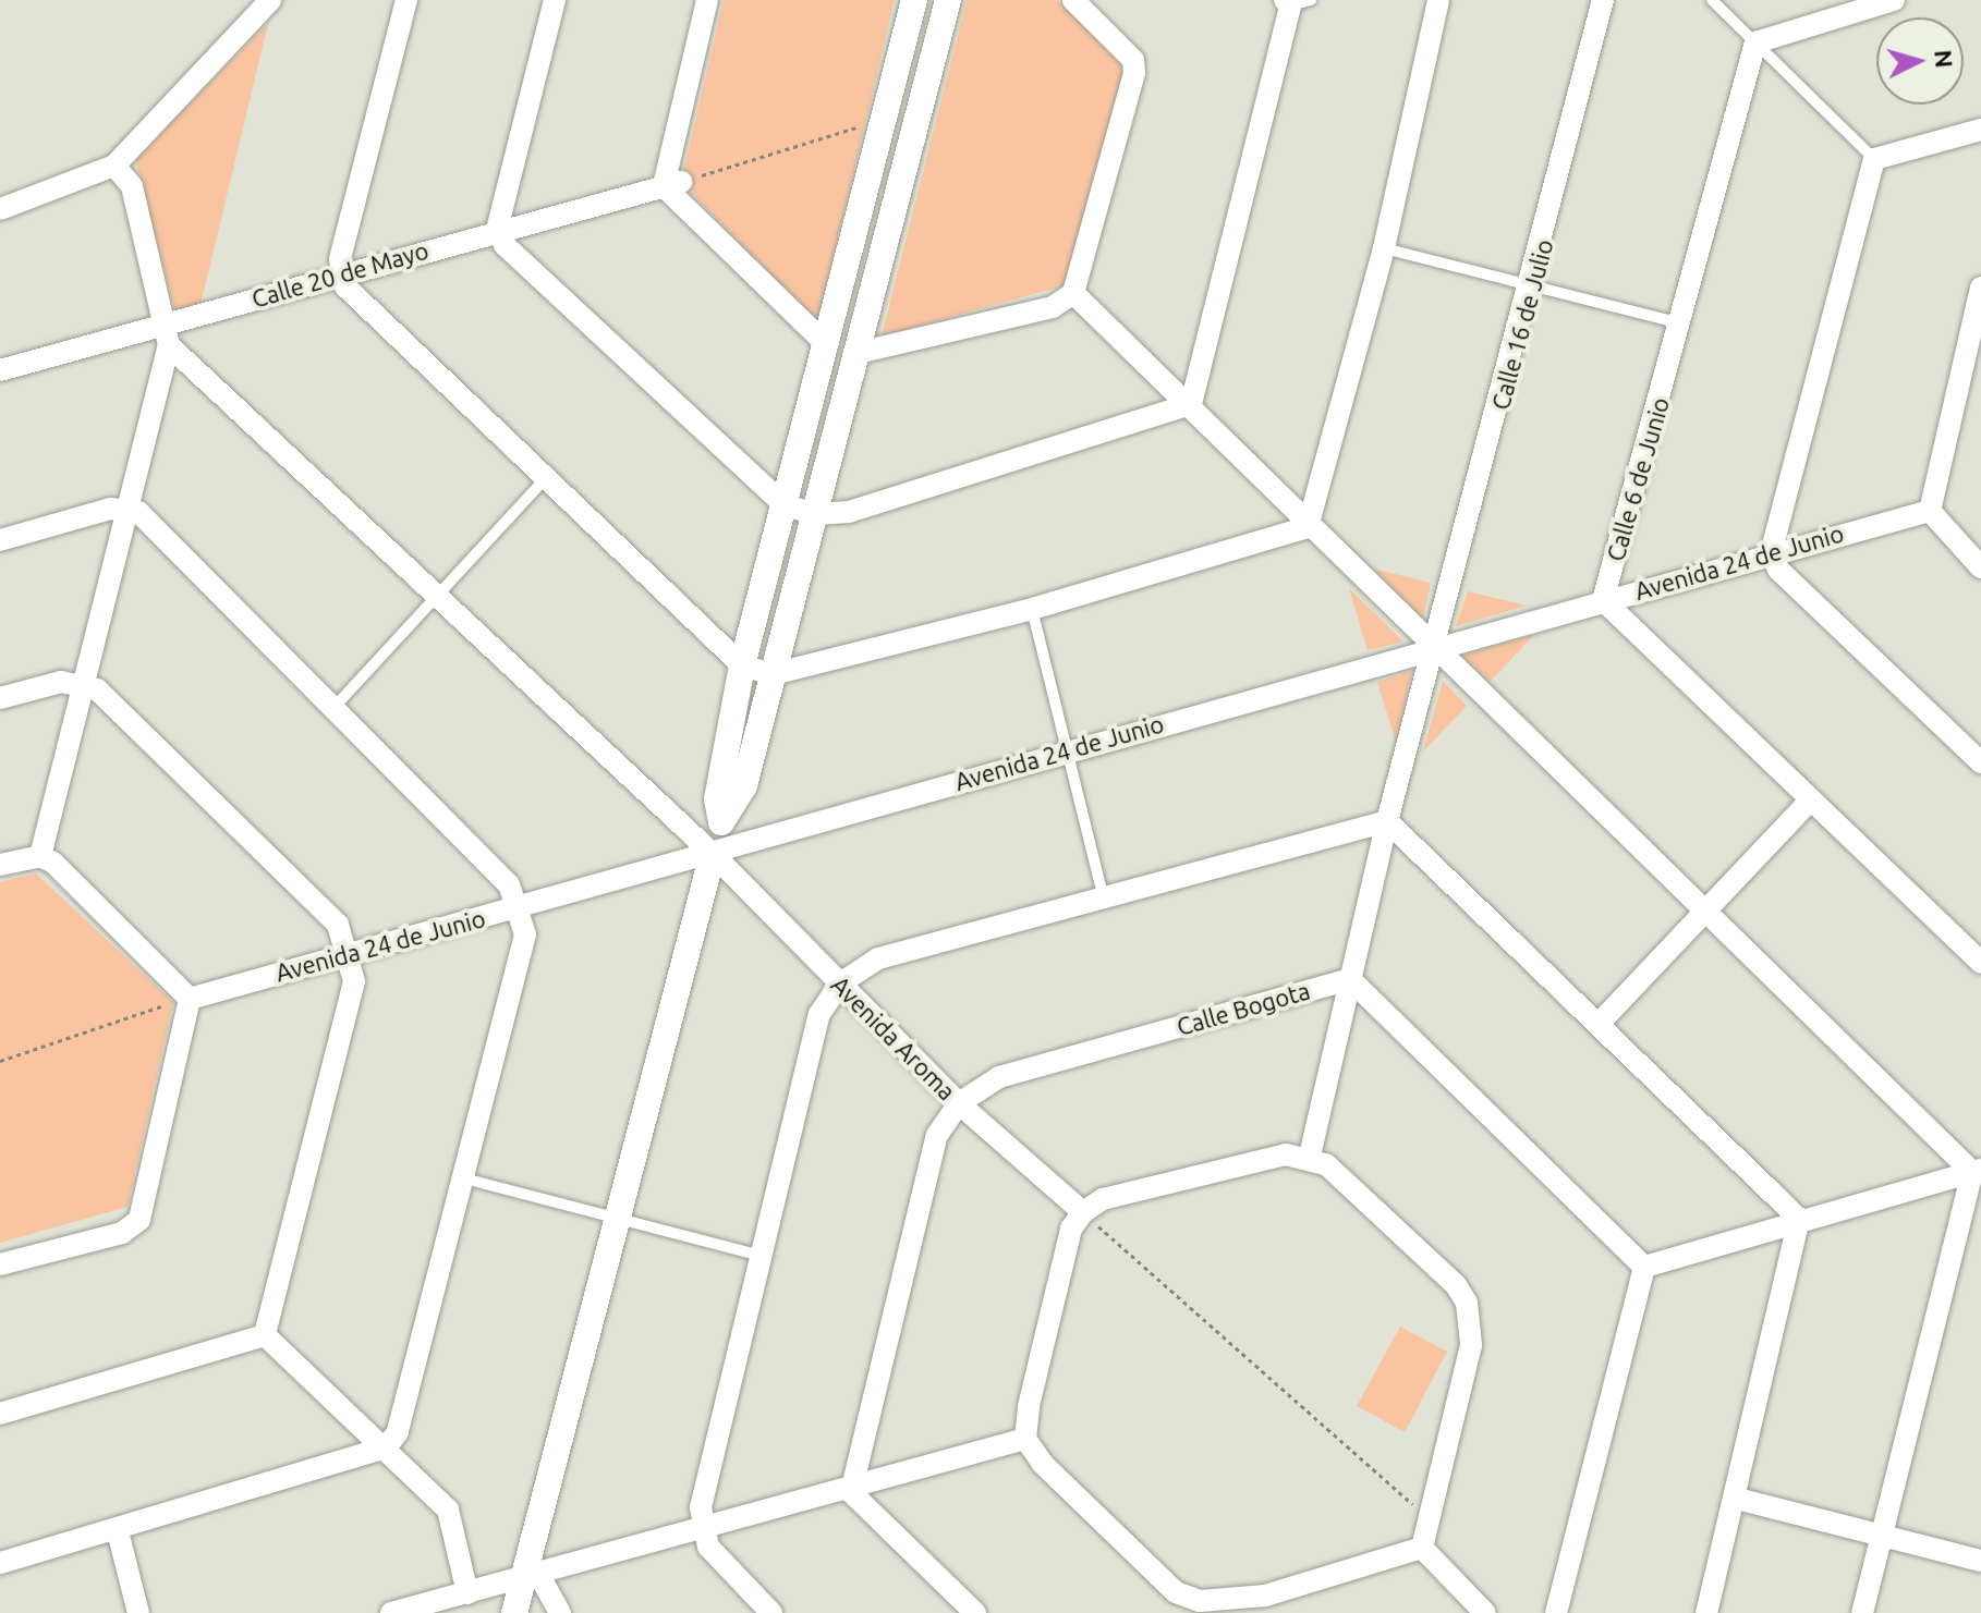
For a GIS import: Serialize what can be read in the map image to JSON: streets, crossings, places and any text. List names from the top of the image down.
{
  "streets": {
    "street": [
      "Calle 20 de Mayo",
      "Calle 16 de Julio",
      "Calle 6 de Junio",
      "Avenida 24 de Junio",
      "Calle Bogota",
      "Avenida Aroma"
    ]
  },
  "crossings": [
    ["Calle 20 de Mayo", "Avenida Aroma"],
    ["Calle 16 de Julio", "Avenida 24 de Junio"],
    ["Calle 16 de Julio", "Calle Bogota"],
    ["Calle 6 de Junio", "Avenida 24 de Junio"],
    ["Avenida 24 de Junio", "Avenida Aroma"],
    ["Calle Bogota", "Avenida Aroma"]
  ],
  "north": "right"
}
